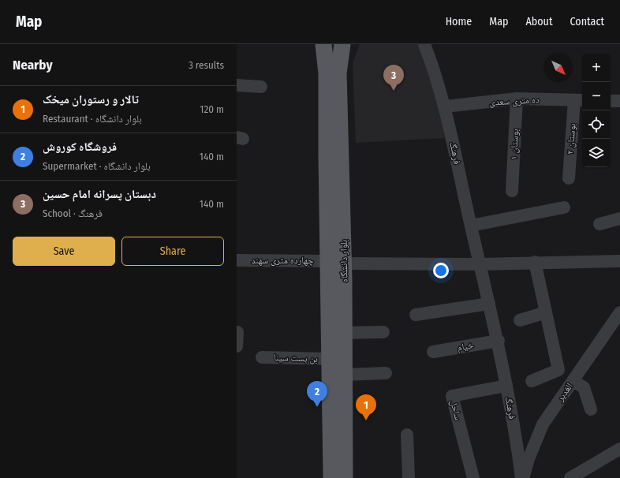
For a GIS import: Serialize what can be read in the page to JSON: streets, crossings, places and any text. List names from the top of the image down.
{
  "streets": {
    "main road": ["بلوار دانشگاه"],
    "street": [
      "ده متری سعدی",
      "بوستان ۲",
      "بوستان ۱",
      "فرهنگ",
      "چهارده متری سهند",
      "خیام",
      "بن بست سینا",
      "الغدیر",
      "ساحل"
    ]
  },
  "crossings": [
    ["ده متری سعدی", "بوستان ۲"],
    ["ده متری سعدی", "بوستان ۱"],
    ["ده متری سعدی", "فرهنگ"],
    ["فرهنگ", "خیام"],
    ["فرهنگ", "الغدیر"],
    ["فرهنگ", "ساحل"],
    ["چهارده متری سهند", "بلوار دانشگاه"],
    ["بلوار دانشگاه", "بن بست سینا"]
  ],
  "north": "bottom right",
  "page": {
    "header": "Map",
    "nav": [
      "Home",
      "Map",
      "About",
      "Contact"
    ],
    "heading": ["Nearby", "3 results"],
    "map_buttons": ["+", "−"],
    "pins": ["3", "2", "1"],
    "list": [
      {
        "mark": "1",
        "name": "تالار و رستوران میخک",
        "note": "Restaurant · بلوار دانشگاه",
        "value": "120 m"
      },
      {
        "mark": "2",
        "name": "فروشگاه کوروش",
        "note": "Supermarket · بلوار دانشگاه",
        "value": "140 m"
      },
      {
        "mark": "3",
        "name": "دبستان پسرانه امام حسین",
        "note": "School · فرهنگ",
        "value": "140 m"
      }
    ],
    "buttons": ["Save", "Share"]
  }
}
